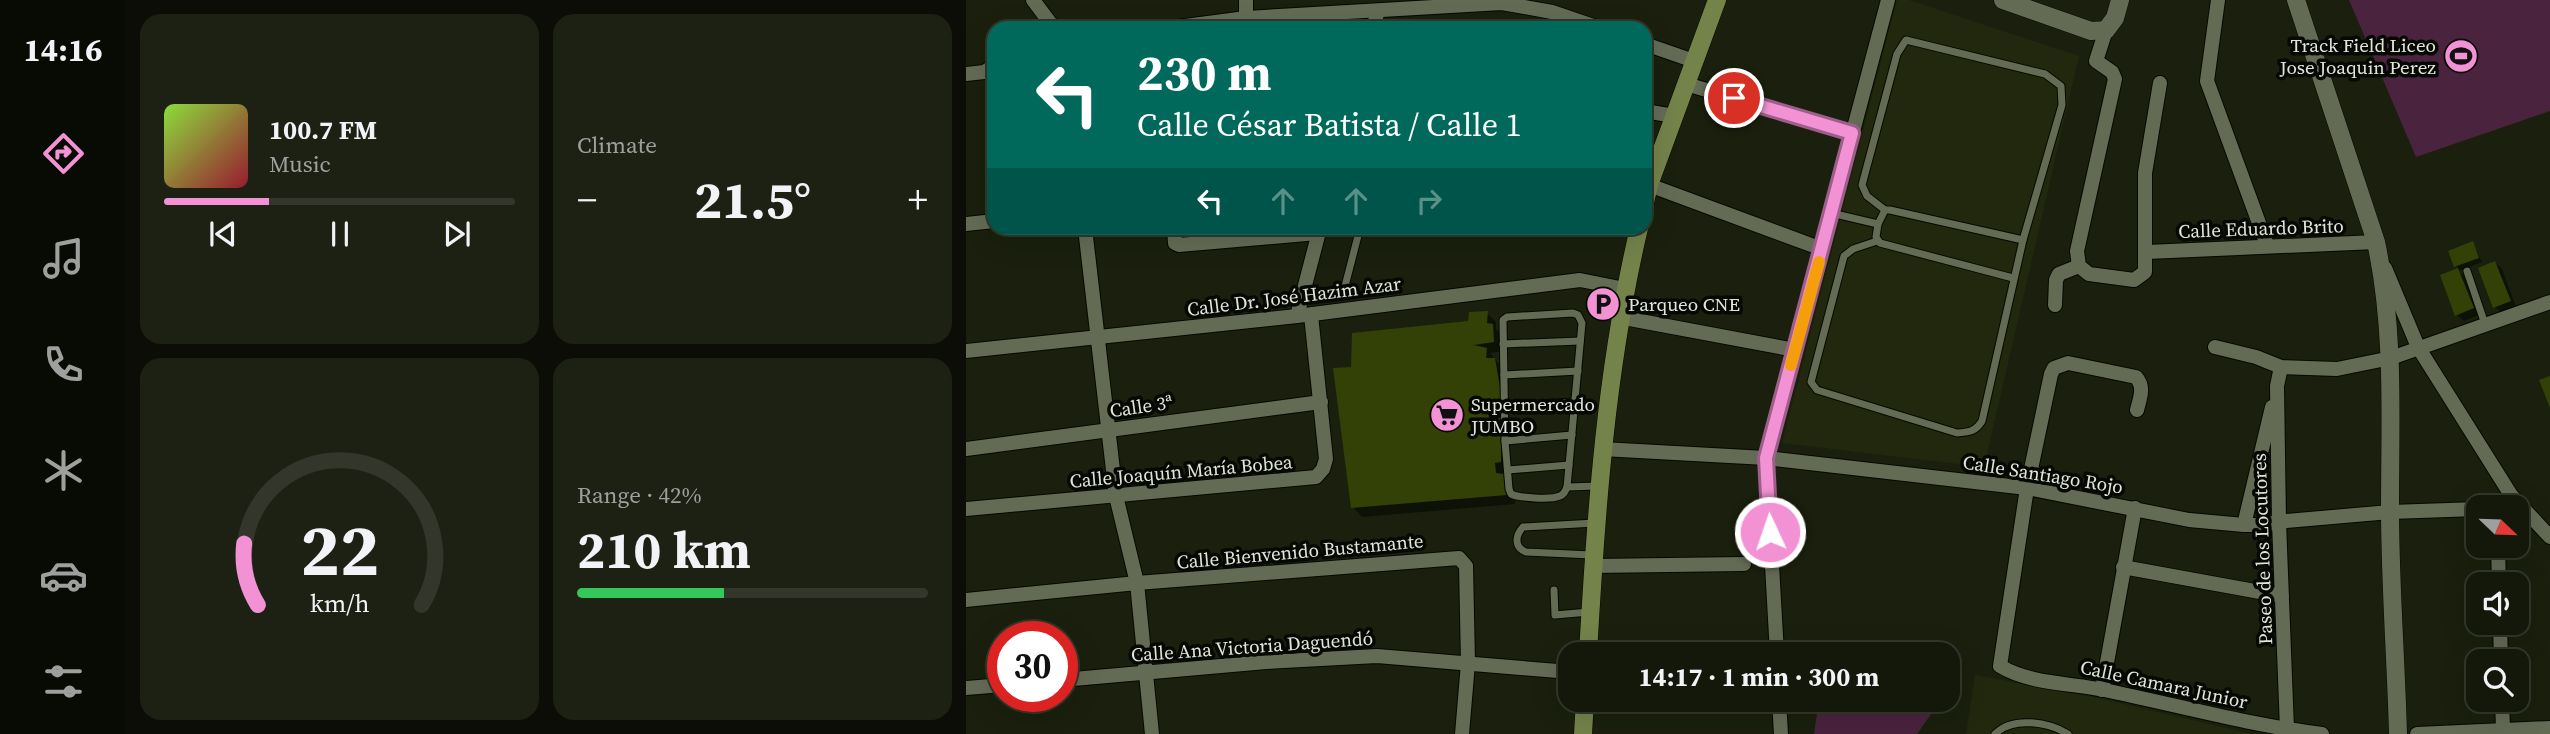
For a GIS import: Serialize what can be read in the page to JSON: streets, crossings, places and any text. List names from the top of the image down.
{
  "streets": {
    "street": [
      "Calle Eduardo Brito",
      "Calle Dr. José Hazim Azar",
      "Calle 3ª",
      "Calle Joaquín María Bobea",
      "Calle Santiago Rojo",
      "Paseo de los Locutores",
      "Calle Bienvenido Bustamante",
      "Calle Ana Victoria Daguendó",
      "Calle Camara Junior"
    ]
  },
  "crossings": [
    ["Calle Dr. José Hazim Azar", "Calle Joaquín María Bobea"],
    ["Calle 3ª", "Calle Joaquín María Bobea"],
    ["Calle Santiago Rojo", "Paseo de los Locutores"],
    ["Calle Santiago Rojo", "Calle Camara Junior"],
    ["Paseo de los Locutores", "Calle Camara Junior"],
    ["Calle Bienvenido Bustamante", "Calle Ana Victoria Daguendó"]
  ],
  "places": {
    "sports": ["Track Field Liceo Jose Joaquin Perez"],
    "parking": ["Parqueo CNE"],
    "supermarket": ["Supermercado JUMBO"]
  },
  "north": "bottom right",
  "page": {
    "tabs": "14:16",
    "tile": [
      "Climate",
      ["Range · 42%", "210 km"]
    ],
    "turn": ["230 m", "Calle César Batista / Calle 1"],
    "song": ["100.7 FM", "Music"],
    "heat": ["−", "21.5°", "+"],
    "limit": "30",
    "trip": "14:17 · 1 min · 300 m",
    "gauge": ["22", "km/h"]
  }
}
